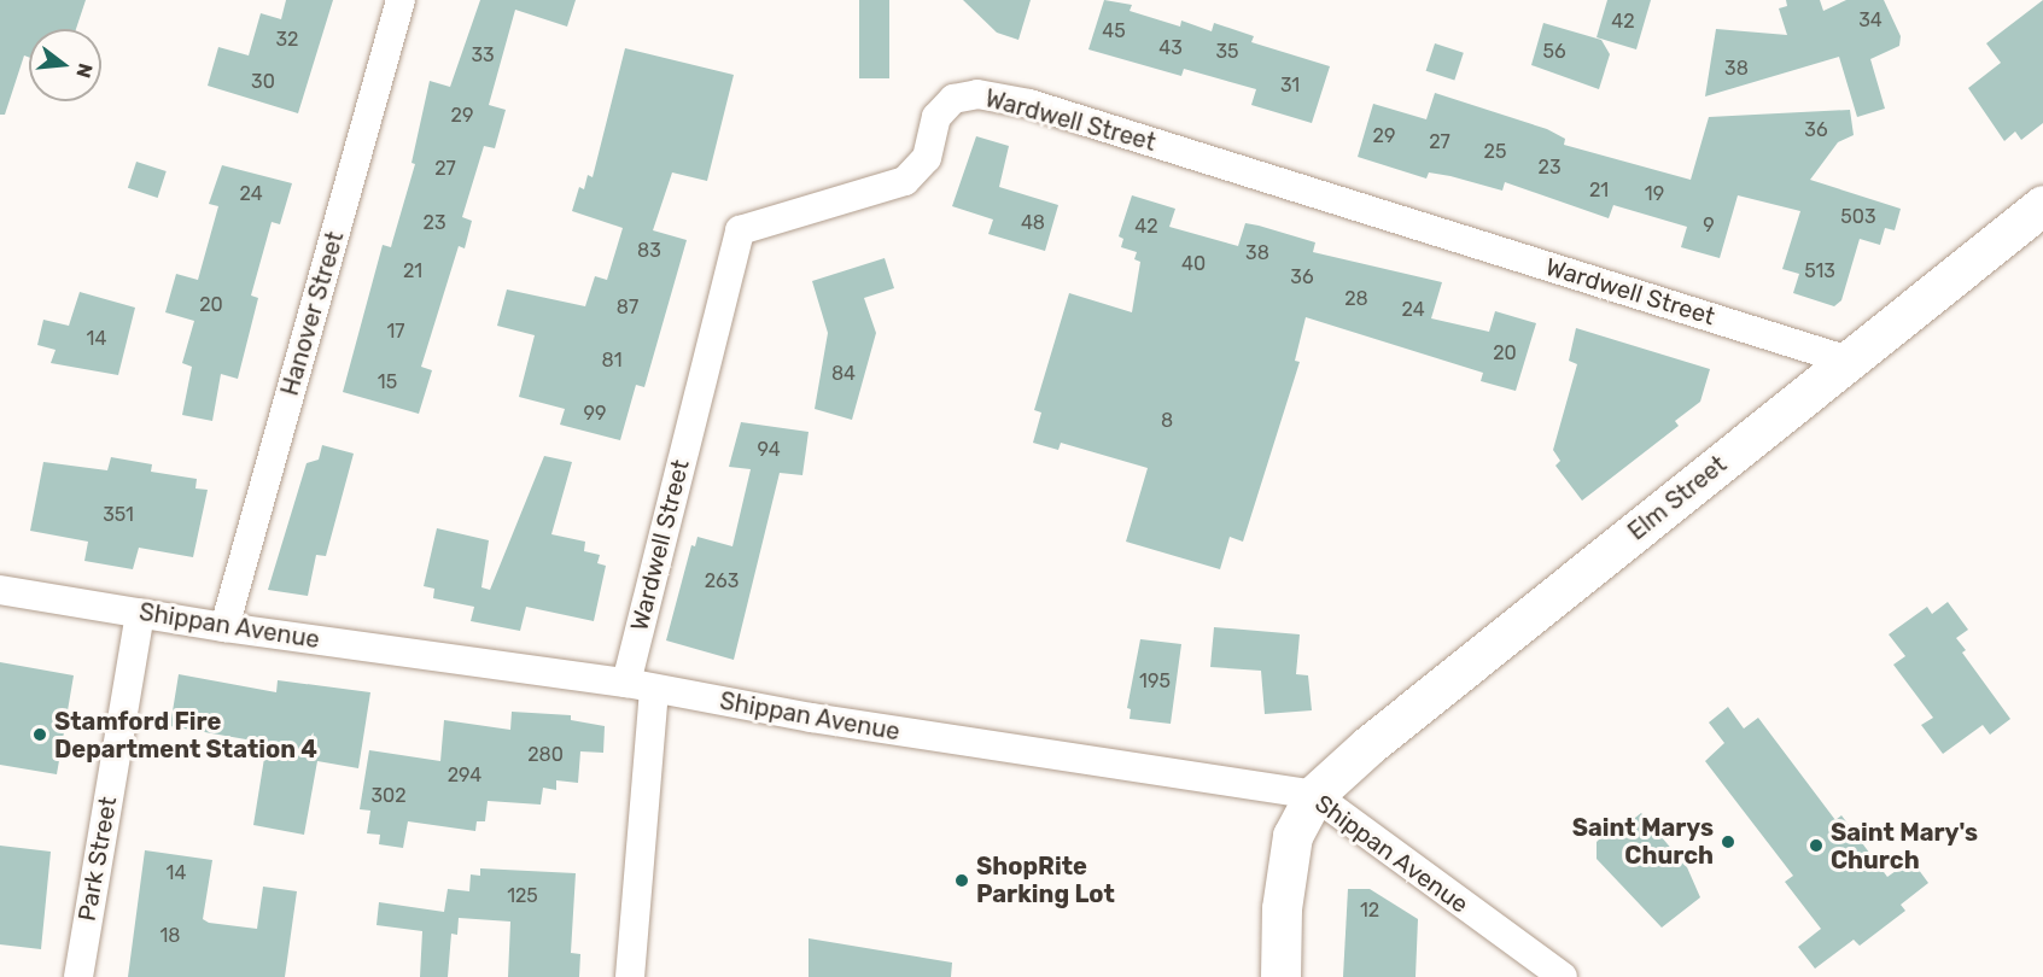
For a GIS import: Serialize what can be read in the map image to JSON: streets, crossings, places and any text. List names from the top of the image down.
{
  "streets": {
    "main road": ["Elm Street"],
    "street": [
      "Wardwell Street",
      "Hanover Street",
      "Shippan Avenue",
      "Park Street"
    ]
  },
  "crossings": [
    ["Wardwell Street", "Elm Street"],
    ["Wardwell Street", "Shippan Avenue"],
    ["Hanover Street", "Shippan Avenue"],
    ["Elm Street", "Shippan Avenue"],
    ["Shippan Avenue", "Park Street"]
  ],
  "places": [
    "Stamford Fire Department Station 4",
    "Saint Marys Church",
    "Saint Mary's Church",
    "ShopRite Parking Lot"
  ],
  "house_numbers": [
    "34",
    "42",
    "45",
    "32",
    "43",
    "35",
    "56",
    "33",
    "38",
    "30",
    "31",
    "29",
    "36",
    "29",
    "27",
    "25",
    "23",
    "27",
    "21",
    "24",
    "19",
    "503",
    "23",
    "48",
    "9",
    "42",
    "83",
    "38",
    "40",
    "21",
    "513",
    "36",
    "28",
    "20",
    "87",
    "24",
    "17",
    "14",
    "20",
    "81",
    "84",
    "15",
    "99",
    "8",
    "94",
    "351",
    "263",
    "195",
    "280",
    "294",
    "302",
    "14",
    "125",
    "12",
    "18"
  ],
  "north": "right"
}
